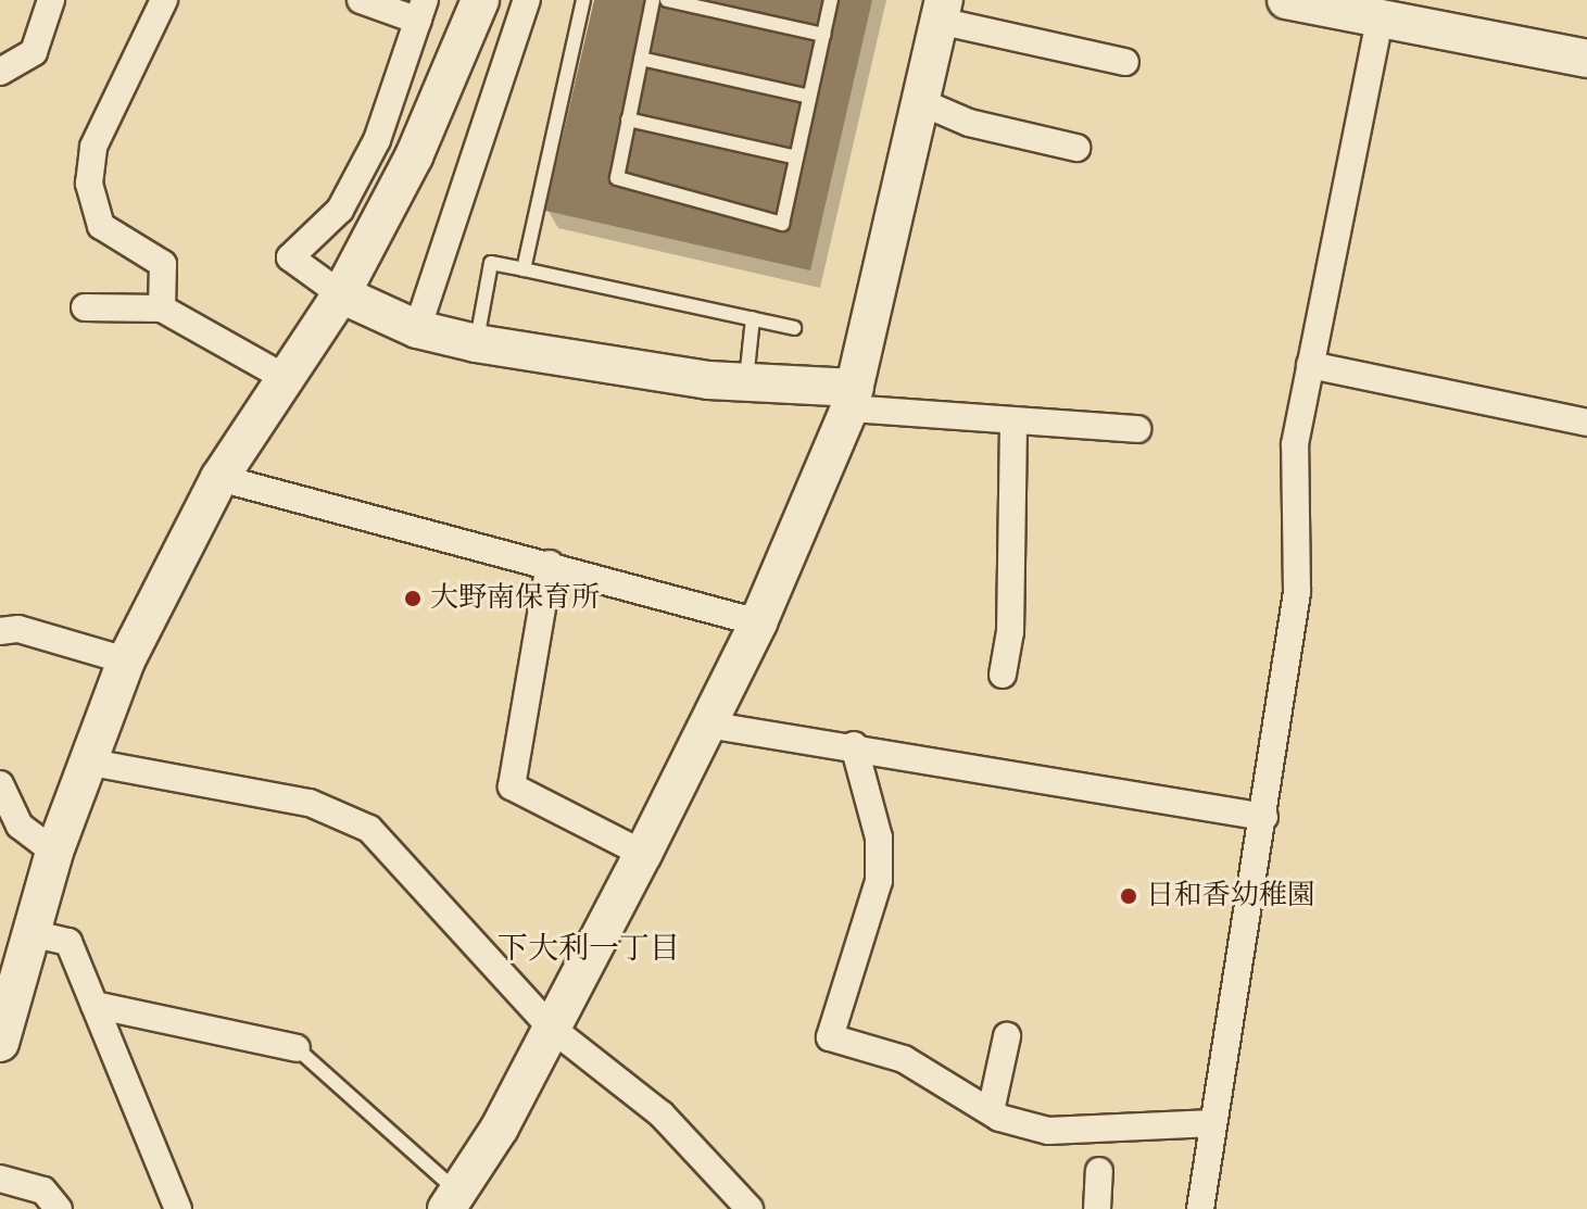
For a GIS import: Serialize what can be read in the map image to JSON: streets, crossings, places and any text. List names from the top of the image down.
{
  "districts": ["下大利一丁目"],
  "places": ["大野南保育所", "日和香幼稚園"]
}
